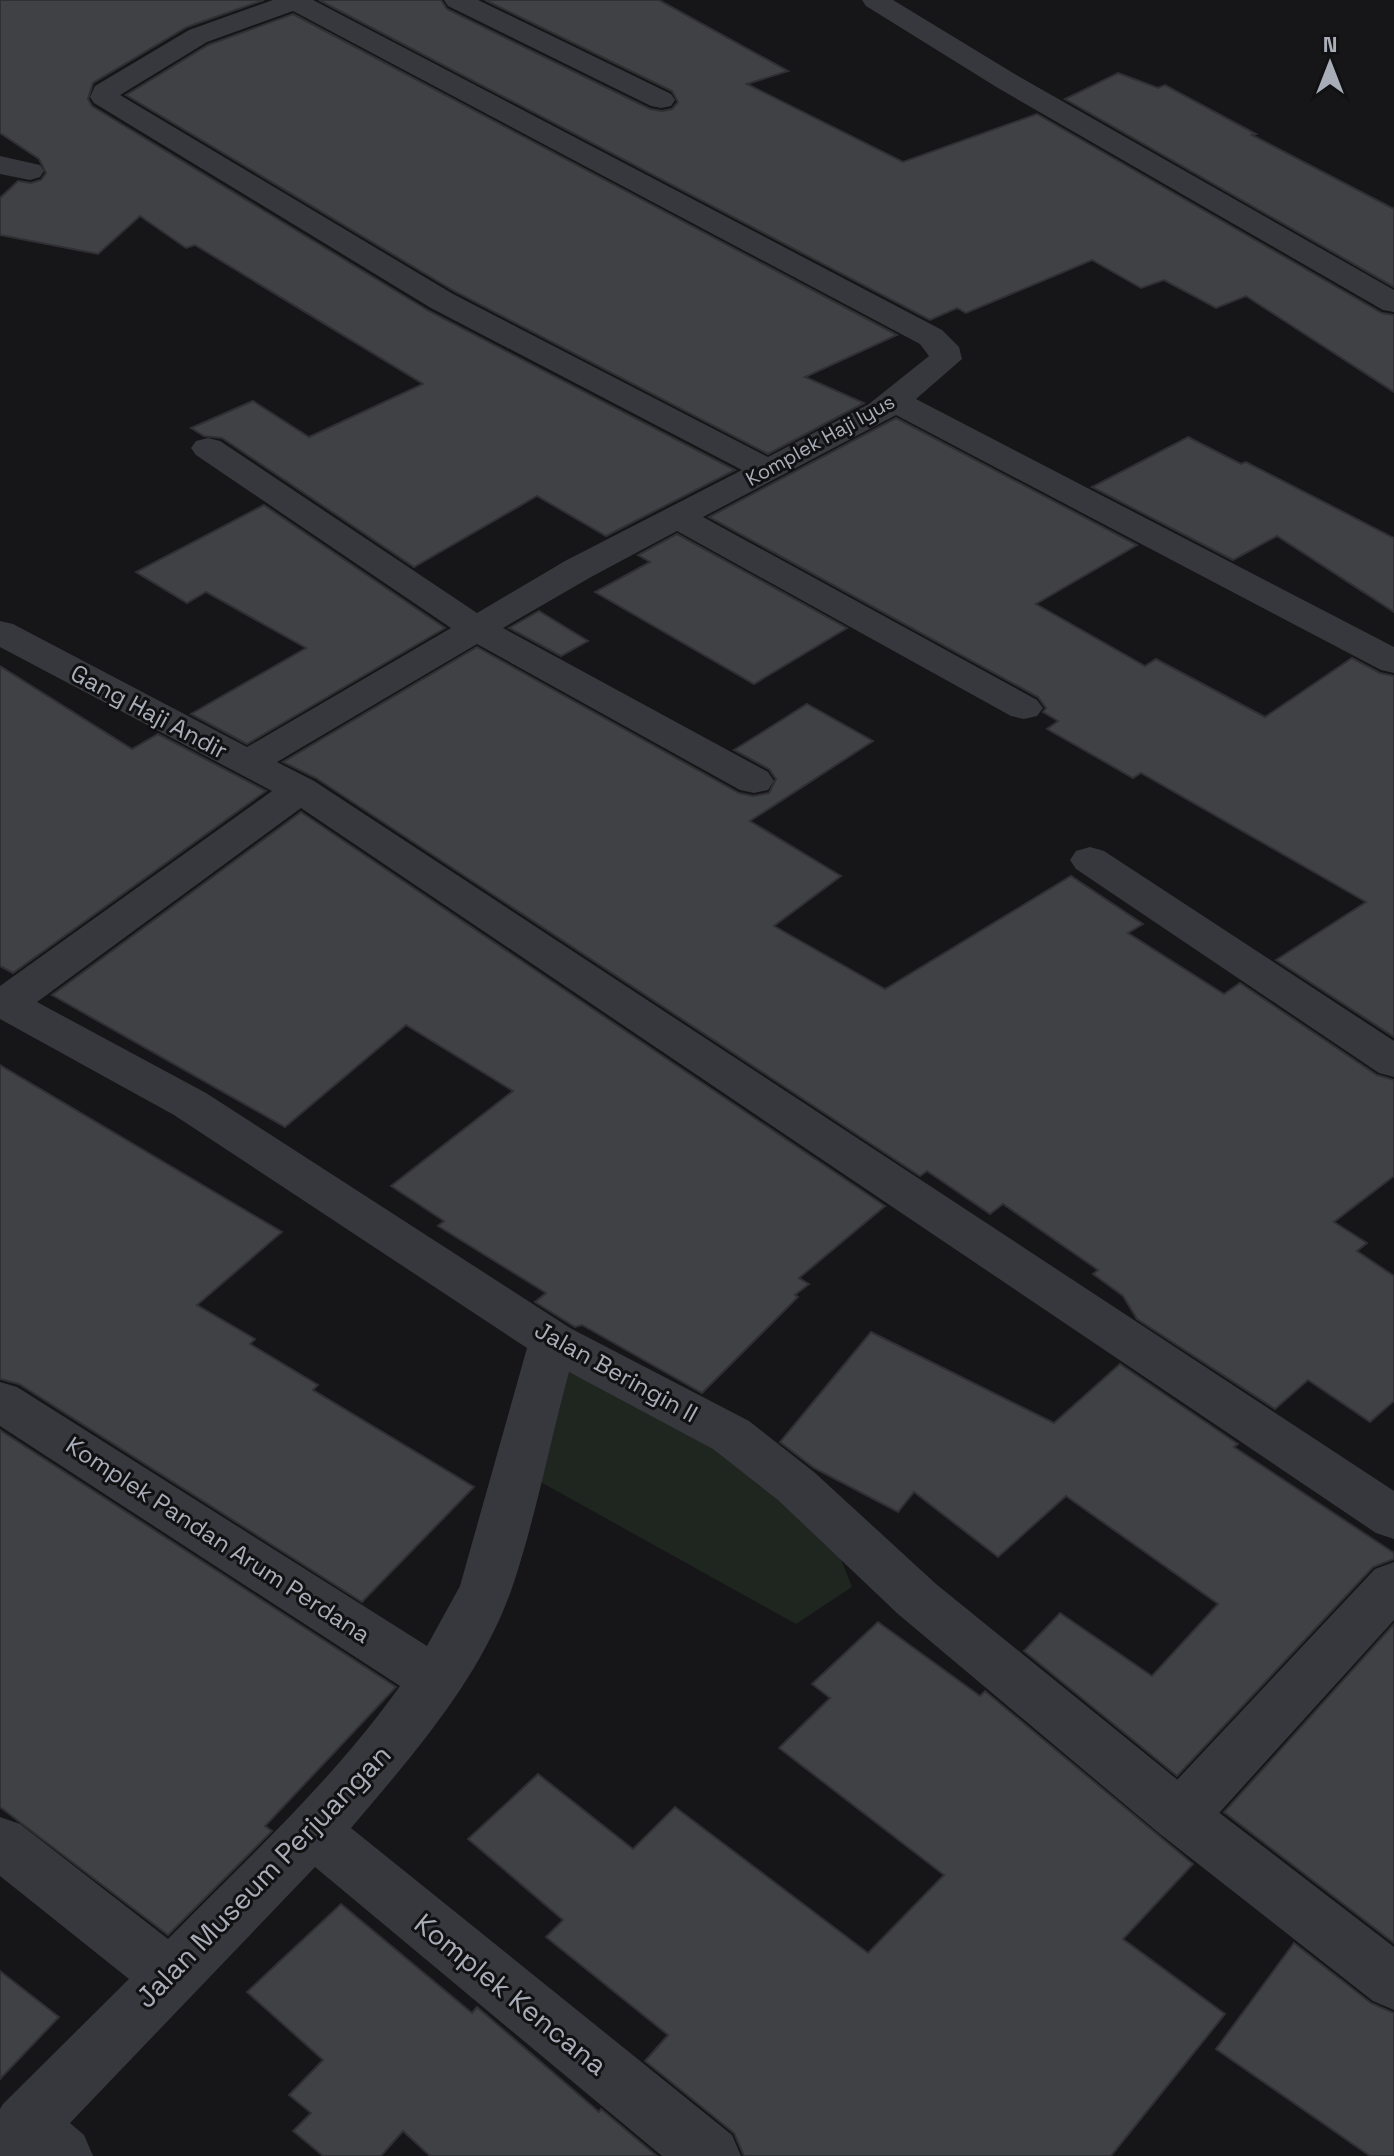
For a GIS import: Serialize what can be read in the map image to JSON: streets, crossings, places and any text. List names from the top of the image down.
{
  "streets": {
    "street": [
      "Komplek Haji Iyus",
      "Gang Haji Andir",
      "Jalan Beringin II",
      "Komplek Pandan Arum Perdana",
      "Jalan Museum Perjuangan",
      "Komplek Kencana"
    ]
  },
  "crossings": [
    ["Komplek Haji Iyus", "Gang Haji Andir"],
    ["Jalan Beringin II", "Jalan Museum Perjuangan"],
    ["Komplek Pandan Arum Perdana", "Jalan Museum Perjuangan"],
    ["Jalan Museum Perjuangan", "Komplek Kencana"]
  ],
  "north": "top"
}
